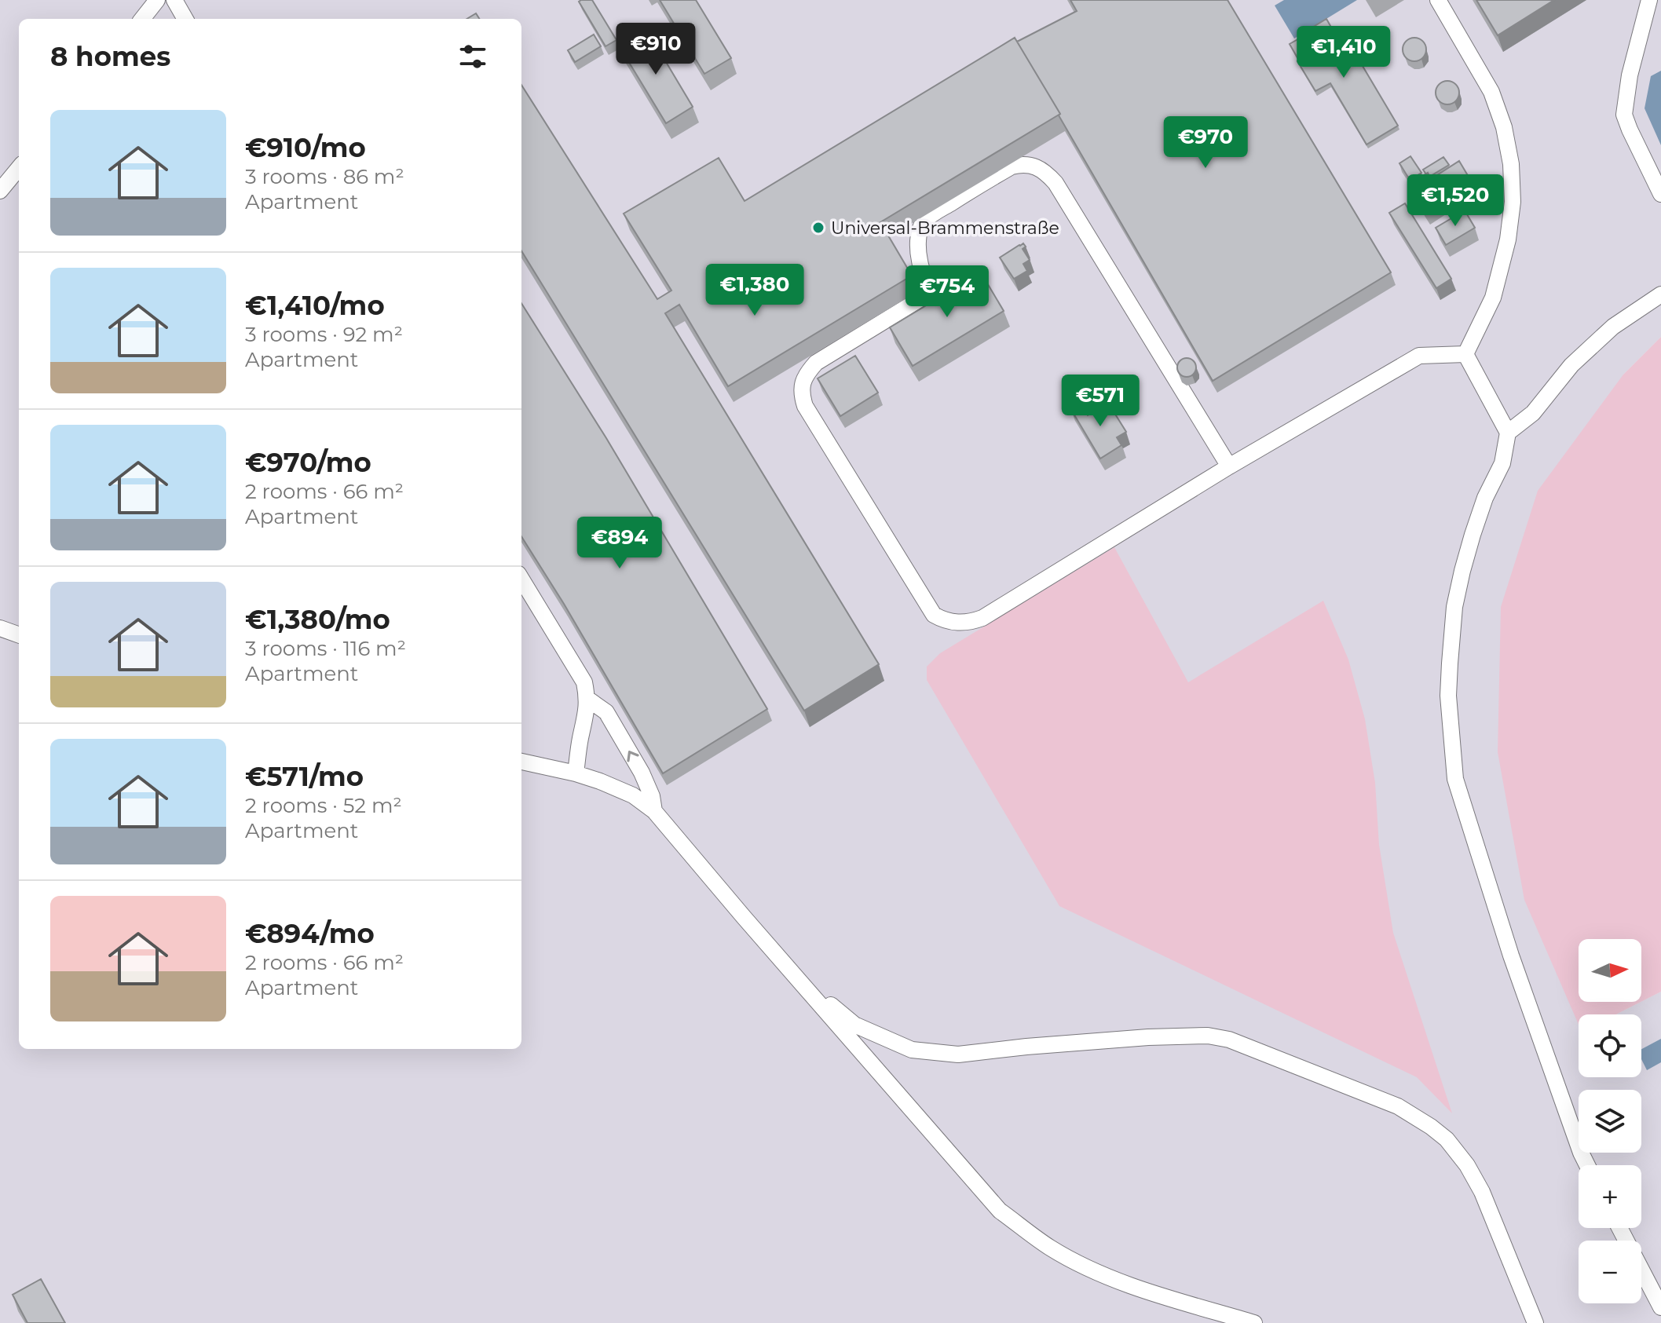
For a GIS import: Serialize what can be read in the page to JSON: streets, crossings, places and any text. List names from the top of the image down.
{
  "places": ["Universal-Brammenstraße"],
  "north": "right",
  "page": {
    "heading": "8 homes",
    "price": [
      "€910",
      "€1,410",
      "€970",
      "€1,520",
      "€1,380",
      "€754",
      "€571",
      "€894"
    ],
    "list": [
      {
        "name": "€910/mo",
        "note": "3 rooms · 86 m² · Apartment"
      },
      {
        "name": "€1,410/mo",
        "note": "3 rooms · 92 m² · Apartment"
      },
      {
        "name": "€970/mo",
        "note": "2 rooms · 66 m² · Apartment"
      },
      {
        "name": "€1,380/mo",
        "note": "3 rooms · 116 m² · Apartment"
      },
      {
        "name": "€571/mo",
        "note": "2 rooms · 52 m² · Apartment"
      },
      {
        "name": "€894/mo",
        "note": "2 rooms · 66 m² · Apartment"
      }
    ],
    "map_buttons": ["+", "−"]
  }
}
